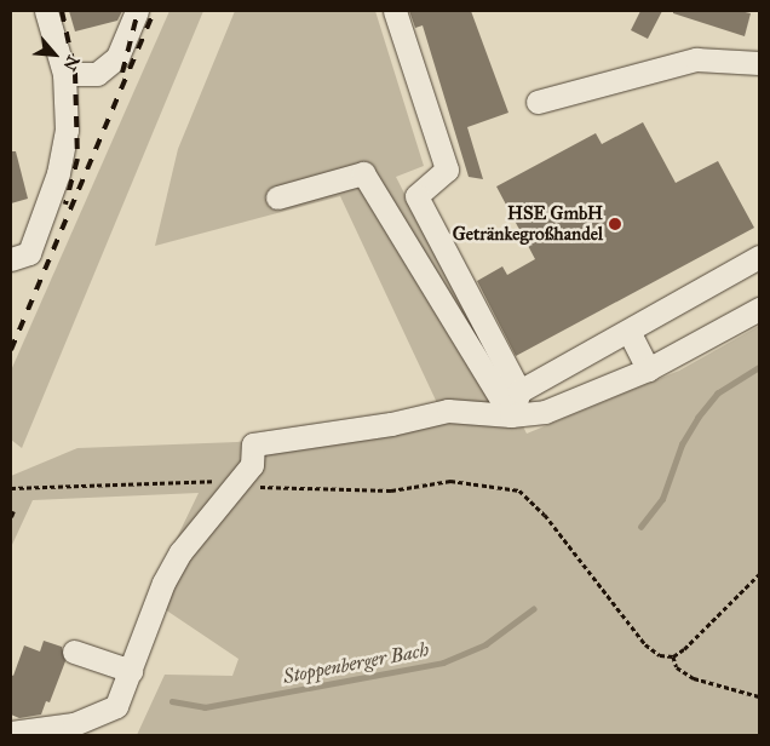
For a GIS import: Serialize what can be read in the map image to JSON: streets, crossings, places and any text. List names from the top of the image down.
{
  "water": ["Stoppenberger Bach"],
  "places": ["HSE GmbH Getränkegroßhandel"],
  "north": "bottom right"
}
